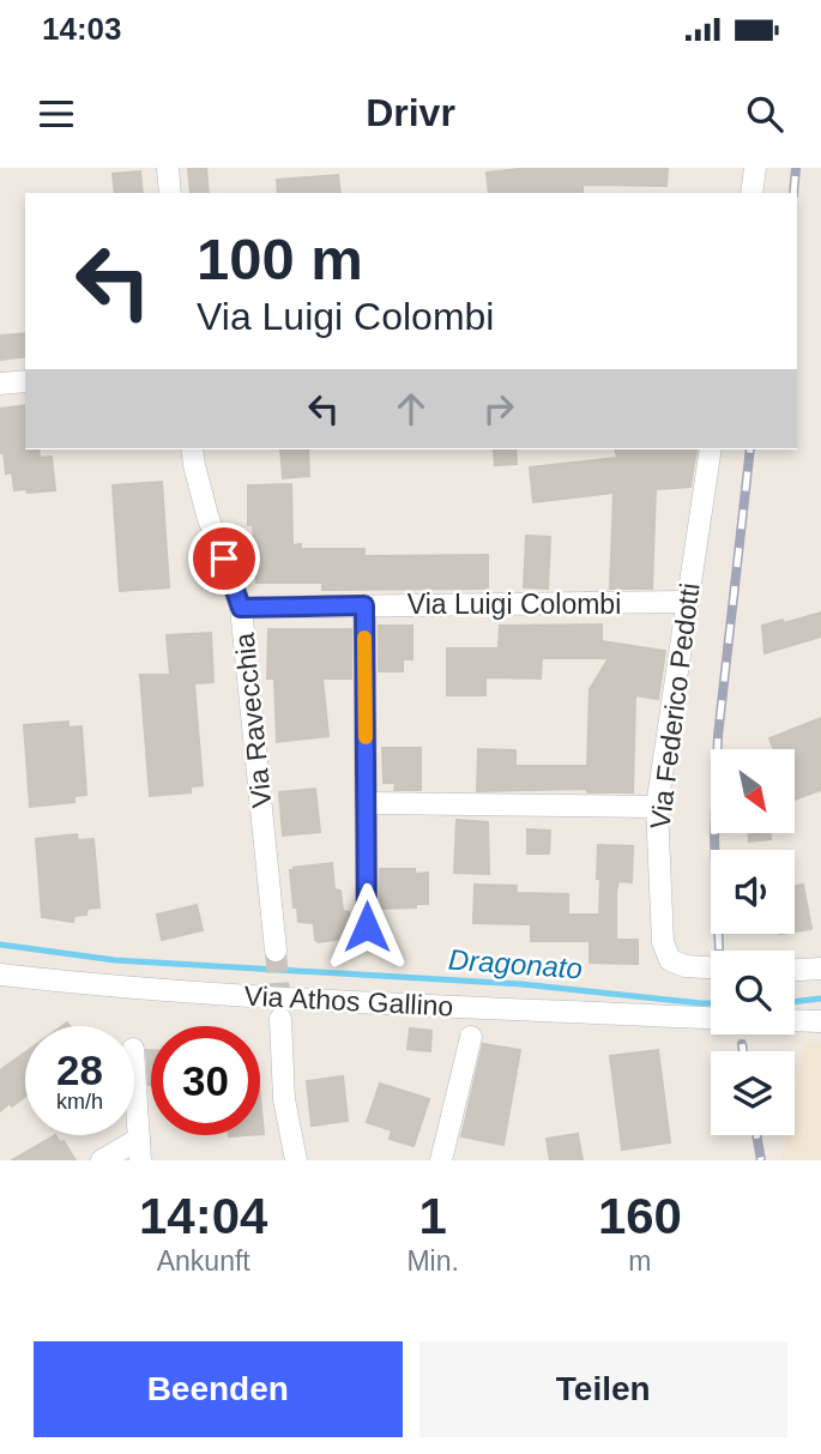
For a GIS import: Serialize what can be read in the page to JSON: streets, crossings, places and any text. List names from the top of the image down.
{
  "streets": {
    "street": [
      "Via Luigi Colombi",
      "Via Federico Pedotti",
      "Via Ravecchia",
      "Via Athos Gallino"
    ]
  },
  "crossings": [
    ["Via Luigi Colombi", "Via Federico Pedotti"],
    ["Via Luigi Colombi", "Via Ravecchia"]
  ],
  "water": ["Dragonato"],
  "north": "bottom right",
  "page": {
    "status": "14:03",
    "header": "Drivr",
    "turn": ["100 m", "Via Luigi Colombi"],
    "speed": "28 km/h",
    "limit": "30",
    "eta": [
      "14:04",
      "Ankunft",
      "1",
      "Min.",
      "160",
      "m"
    ],
    "buttons": ["Beenden", "Teilen"]
  }
}
